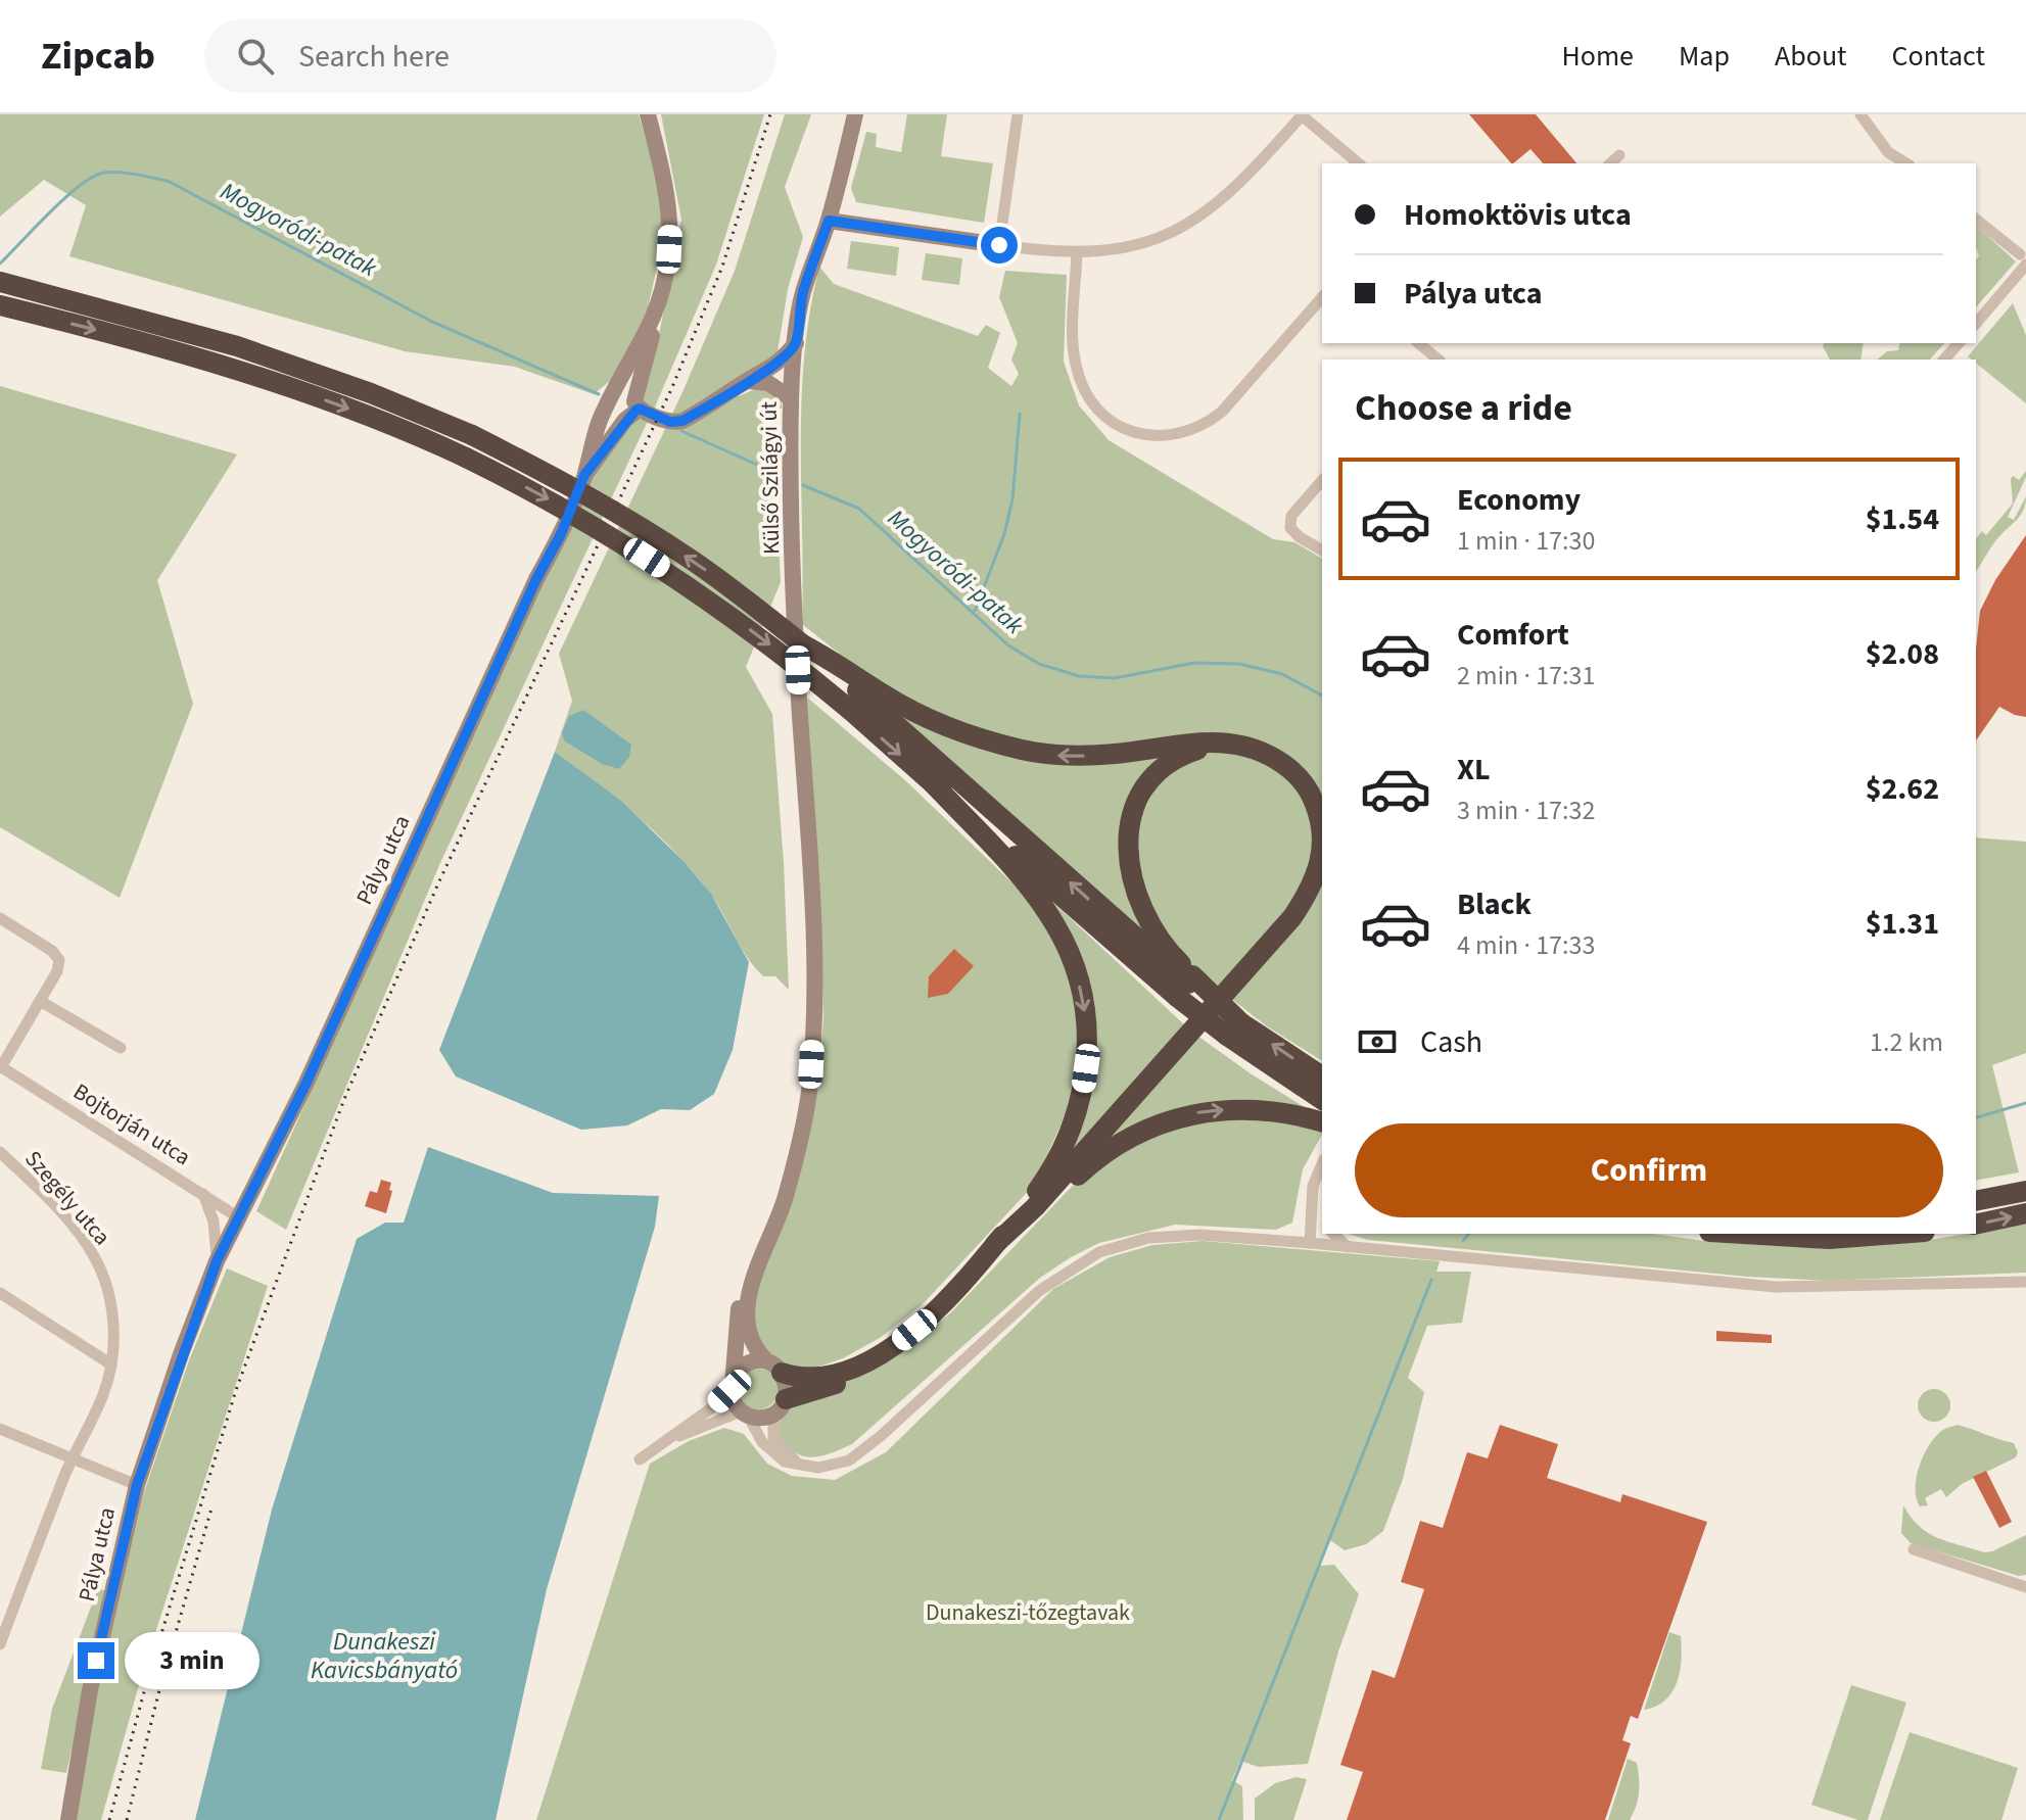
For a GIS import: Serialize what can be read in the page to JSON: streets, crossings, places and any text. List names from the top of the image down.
{
  "streets": {
    "street": [
      "Külső Szilágyi út",
      "Pálya utca",
      "Bojtorján utca",
      "Szegély utca"
    ]
  },
  "crossings": [
    ["Pálya utca", "Bojtorján utca"]
  ],
  "water": ["Mogyoródi-patak", "Dunakeszi Kavicsbányató"],
  "parks": ["Dunakeszi-tőzegtavak"],
  "page": {
    "header": "Zipcab",
    "search": "Search here",
    "nav": [
      "Home",
      "Map",
      "About",
      "Contact"
    ],
    "banner": ["Homoktövis utca", "Pálya utca"],
    "heading": "Choose a ride",
    "list": [
      {
        "name": "Economy",
        "note": "1 min · 17:30",
        "value": "$1.54"
      },
      {
        "name": "Comfort",
        "note": "2 min · 17:31",
        "value": "$2.08"
      },
      {
        "name": "XL",
        "note": "3 min · 17:32",
        "value": "$2.62"
      },
      {
        "name": "Black",
        "note": "4 min · 17:33",
        "value": "$1.31"
      }
    ],
    "pay": ["Cash", "1.2 km"],
    "buttons": "Confirm",
    "bubble": "3 min"
  }
}
